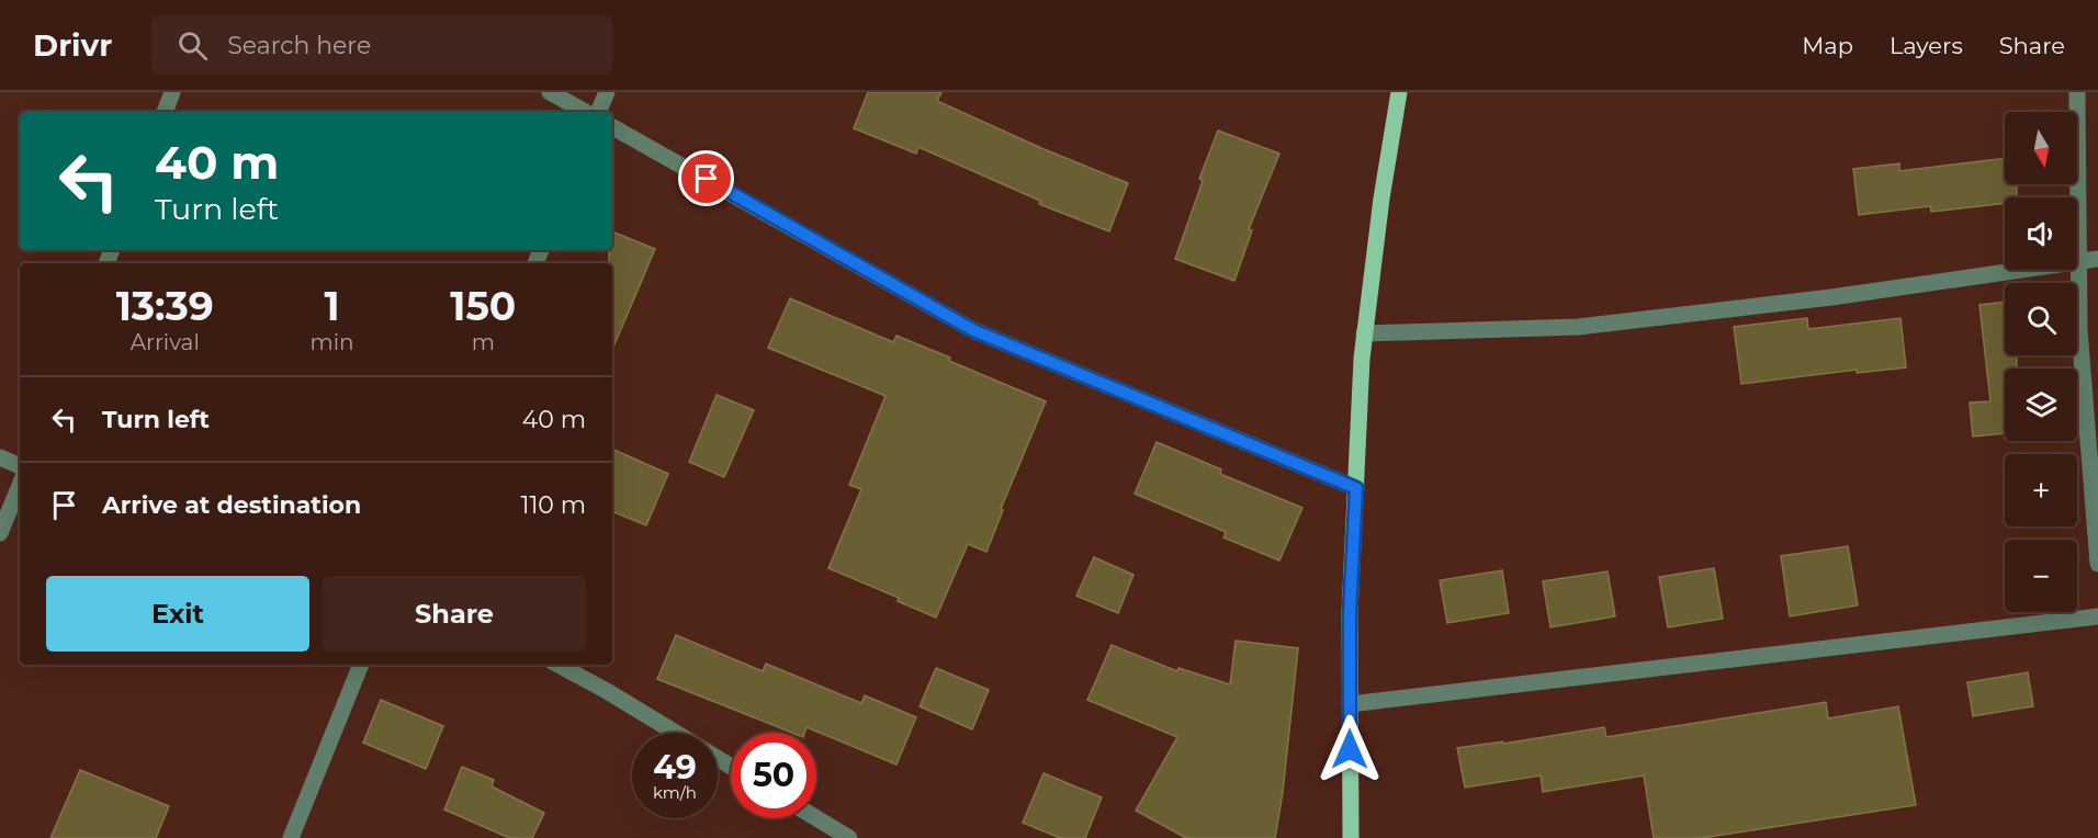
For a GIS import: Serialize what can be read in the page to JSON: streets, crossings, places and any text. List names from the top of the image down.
{
  "north": "bottom",
  "page": {
    "header": "Drivr",
    "search": "Search here",
    "nav": ["Map", "Layers", "Share"],
    "map_buttons": ["+", "−"],
    "turn": ["40 m", "Turn left"],
    "eta": [
      "13:39",
      "Arrival",
      "1",
      "min",
      "150",
      "m"
    ],
    "list": [
      {
        "name": "Turn left",
        "value": "40 m"
      },
      {
        "name": "Arrive at destination",
        "value": "110 m"
      }
    ],
    "buttons": ["Exit", "Share"],
    "speed": "49 km/h",
    "limit": "50"
  }
}
